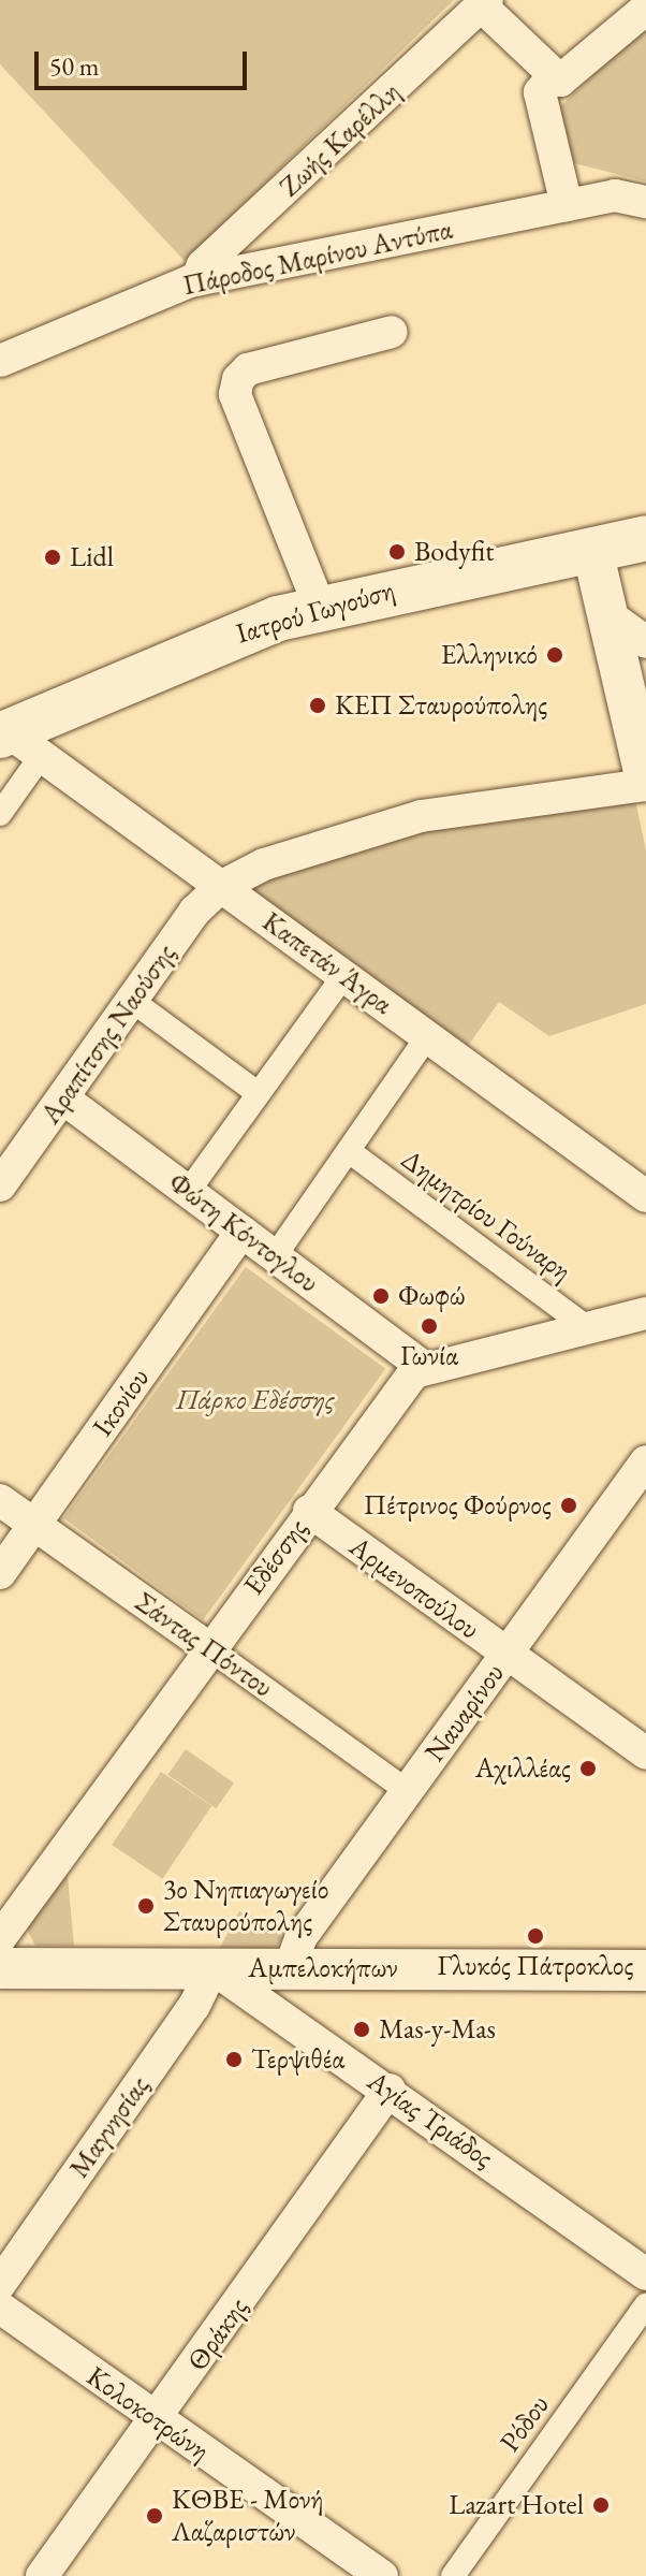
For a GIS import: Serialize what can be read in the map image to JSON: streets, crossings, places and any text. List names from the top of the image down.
{
  "streets": {
    "main road": ["Ιατρού Γωγούση"],
    "street": [
      "Ζωής Καρέλλη",
      "Πάροδος Μαρίνου Αντύπα",
      "Καπετάν Άγρα",
      "Αραπίτσης Ναούσης",
      "Δημητρίου Γούναρη",
      "Φώτη Κόντογλου",
      "Ικονίου",
      "Εδέσσης",
      "Αρμενοπούλου",
      "Σάντας Πόντου",
      "Ναυαρίνου",
      "Αμπελοκήπων",
      "Αγίας Τριάδος",
      "Μαγνησίας",
      "Θράκης",
      "Κολοκοτρώνη",
      "Ρόδου"
    ]
  },
  "crossings": [
    ["Ζωής Καρέλλη", "Πάροδος Μαρίνου Αντύπα"],
    ["Ιατρού Γωγούση", "Καπετάν Άγρα"],
    ["Καπετάν Άγρα", "Αραπίτσης Ναούσης"],
    ["Αραπίτσης Ναούσης", "Φώτη Κόντογλου"],
    ["Φώτη Κόντογλου", "Ικονίου"],
    ["Φώτη Κόντογλου", "Εδέσσης"],
    ["Ικονίου", "Σάντας Πόντου"],
    ["Εδέσσης", "Αρμενοπούλου"],
    ["Εδέσσης", "Σάντας Πόντου"],
    ["Αρμενοπούλου", "Ναυαρίνου"],
    ["Σάντας Πόντου", "Ναυαρίνου"],
    ["Ναυαρίνου", "Αμπελοκήπων"],
    ["Αμπελοκήπων", "Αγίας Τριάδος"],
    ["Αμπελοκήπων", "Μαγνησίας"],
    ["Αγίας Τριάδος", "Μαγνησίας"],
    ["Αγίας Τριάδος", "Θράκης"],
    ["Θράκης", "Κολοκοτρώνη"]
  ],
  "parks": ["Πάρκο Εδέσσης"],
  "places": [
    "Bodyfit",
    "Lidl",
    "Ελληνικό",
    "ΚΕΠ Σταυρούπολης",
    "Φωφώ",
    "Γωνία",
    "Πέτρινος Φούρνος",
    "Αχιλλέας",
    "3ο Νηπιαγωγείο Σταυρούπολης",
    "Γλυκός Πάτροκλος",
    "Mas-y-Mas",
    "Τερψιθέα",
    "Lazart Hotel",
    "ΚΘΒΕ - Μονή Λαζαριστών"
  ],
  "scale_bar": "50 m"
}
